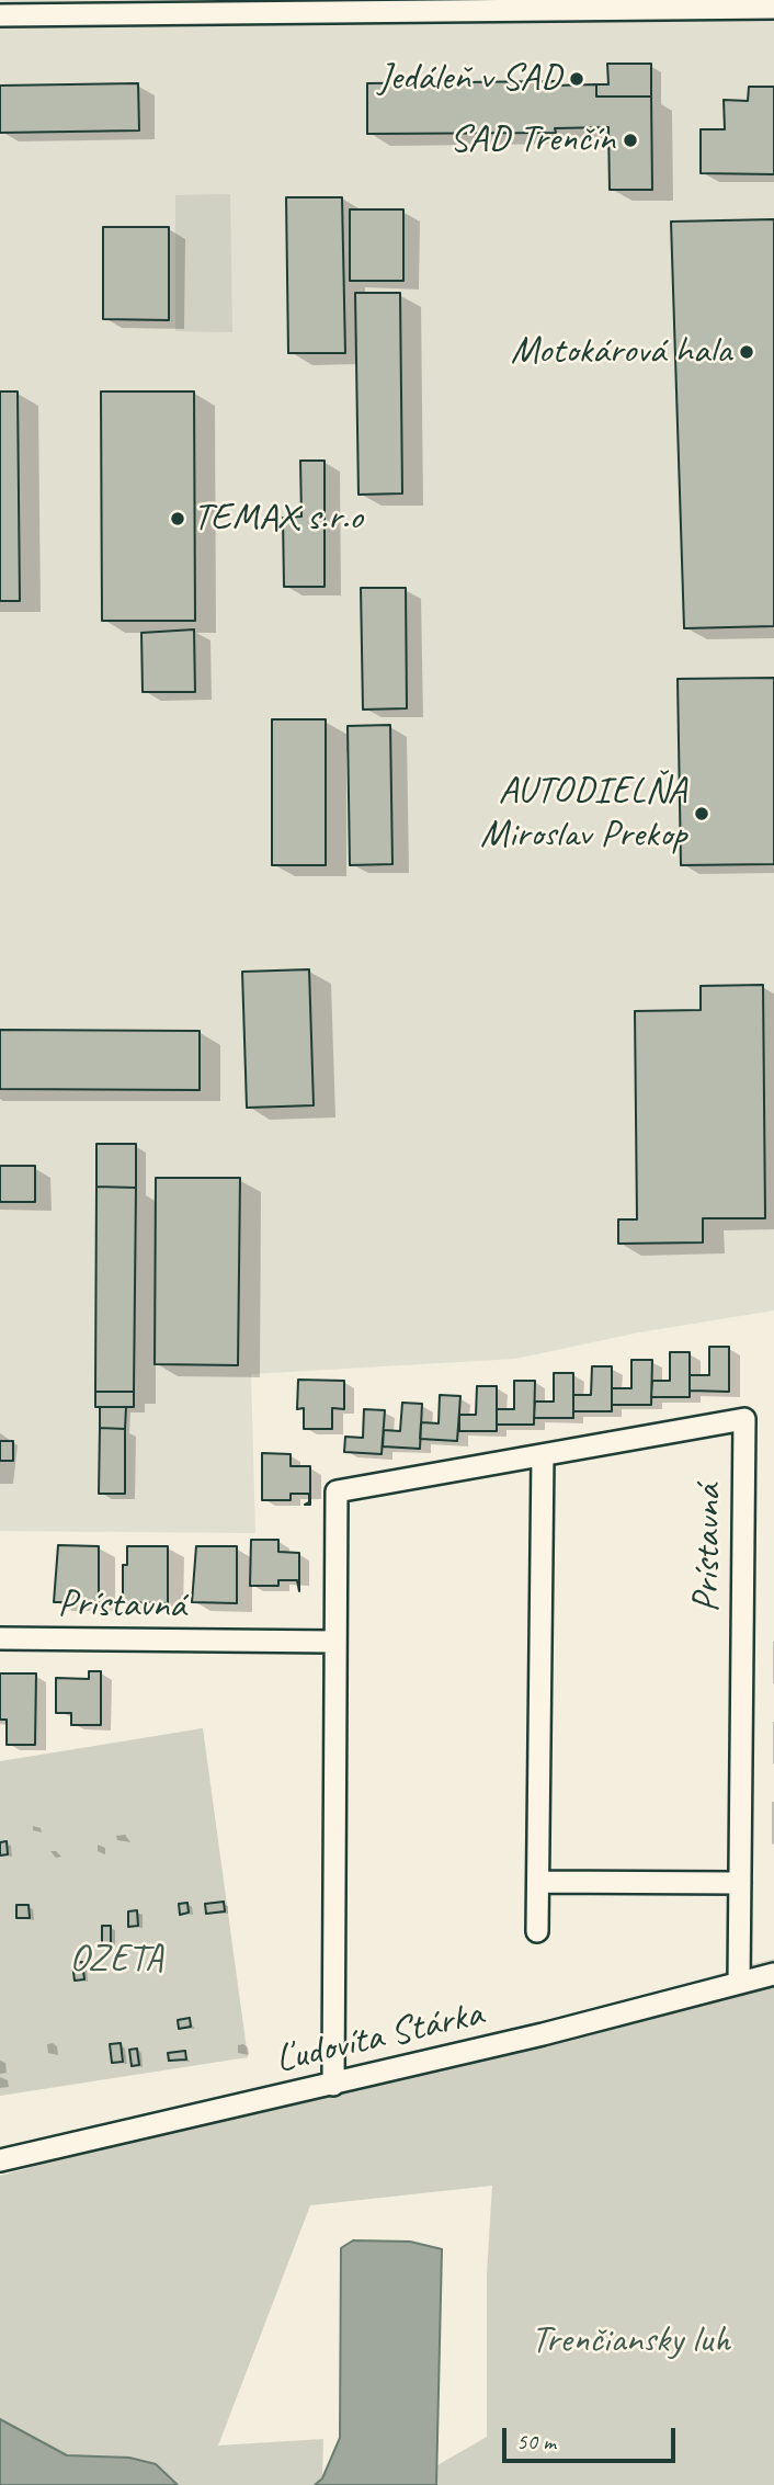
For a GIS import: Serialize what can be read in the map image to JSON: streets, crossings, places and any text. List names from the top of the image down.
{
  "streets": {
    "street": ["Prístavná", "Ľudovíta Stárka"]
  },
  "crossings": [
    ["Prístavná", "Ľudovíta Stárka"]
  ],
  "parks": ["OZETA", "Trenčiansky luh"],
  "places": [
    "Jedáleň v SAD",
    "SAD Trenčín",
    "Motokárová hala",
    "TEMAX s.r.o",
    "AUTODIELŇA Miroslav Prekop"
  ],
  "scale_bar": "50 m"
}
